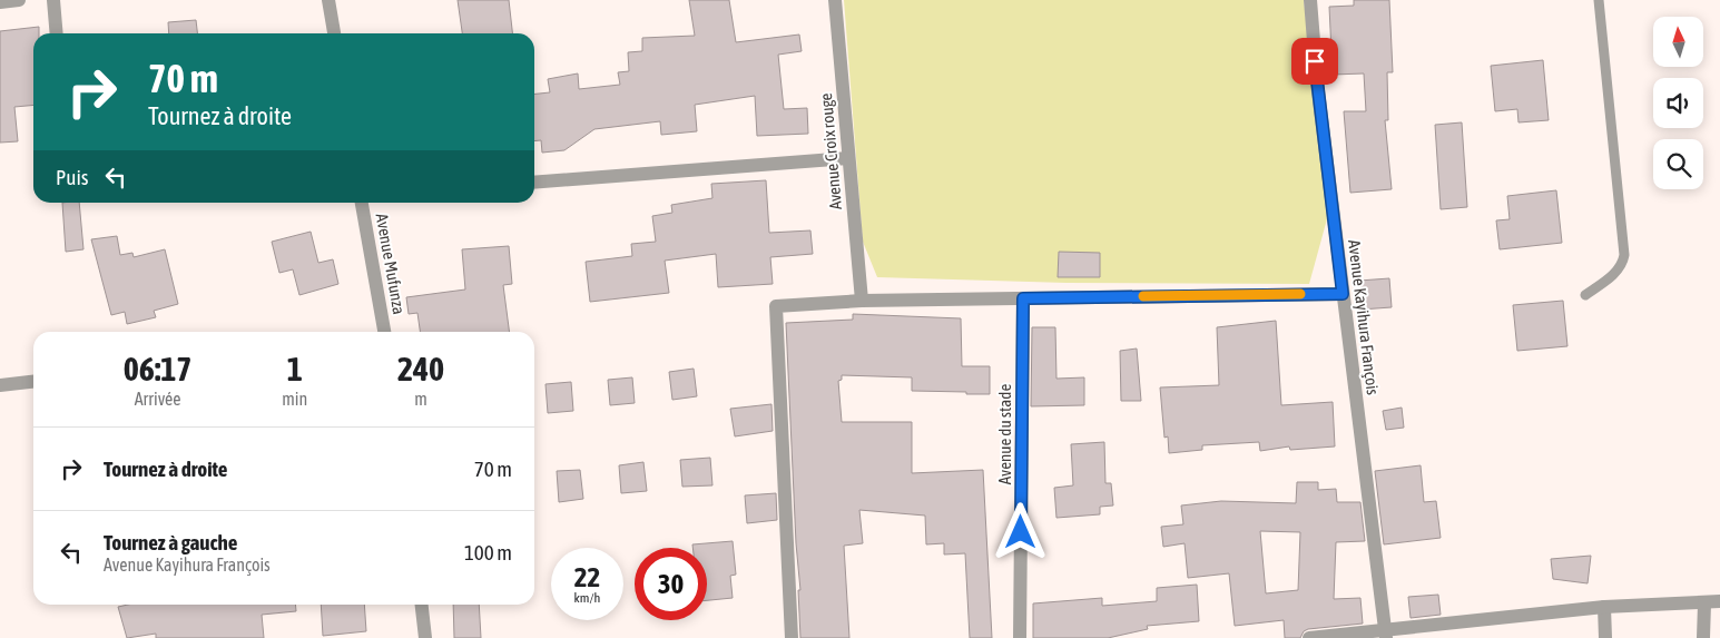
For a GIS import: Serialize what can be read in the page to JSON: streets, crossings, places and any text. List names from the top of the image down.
{
  "streets": {
    "street": [
      "Avenue Croix rouge",
      "Avenue Mufunza",
      "Avenue Kayihura François",
      "Avenue du stade"
    ]
  },
  "north": "top",
  "page": {
    "turn": ["70 m", "Tournez à droite"],
    "then": "Puis",
    "eta": [
      "06:17",
      "Arrivée",
      "1",
      "min",
      "240",
      "m"
    ],
    "list": [
      {
        "name": "Tournez à droite",
        "value": "70 m"
      },
      {
        "name": "Tournez à gauche",
        "note": "Avenue Kayihura François",
        "value": "100 m"
      }
    ],
    "speed": "22 km/h",
    "limit": "30"
  }
}
